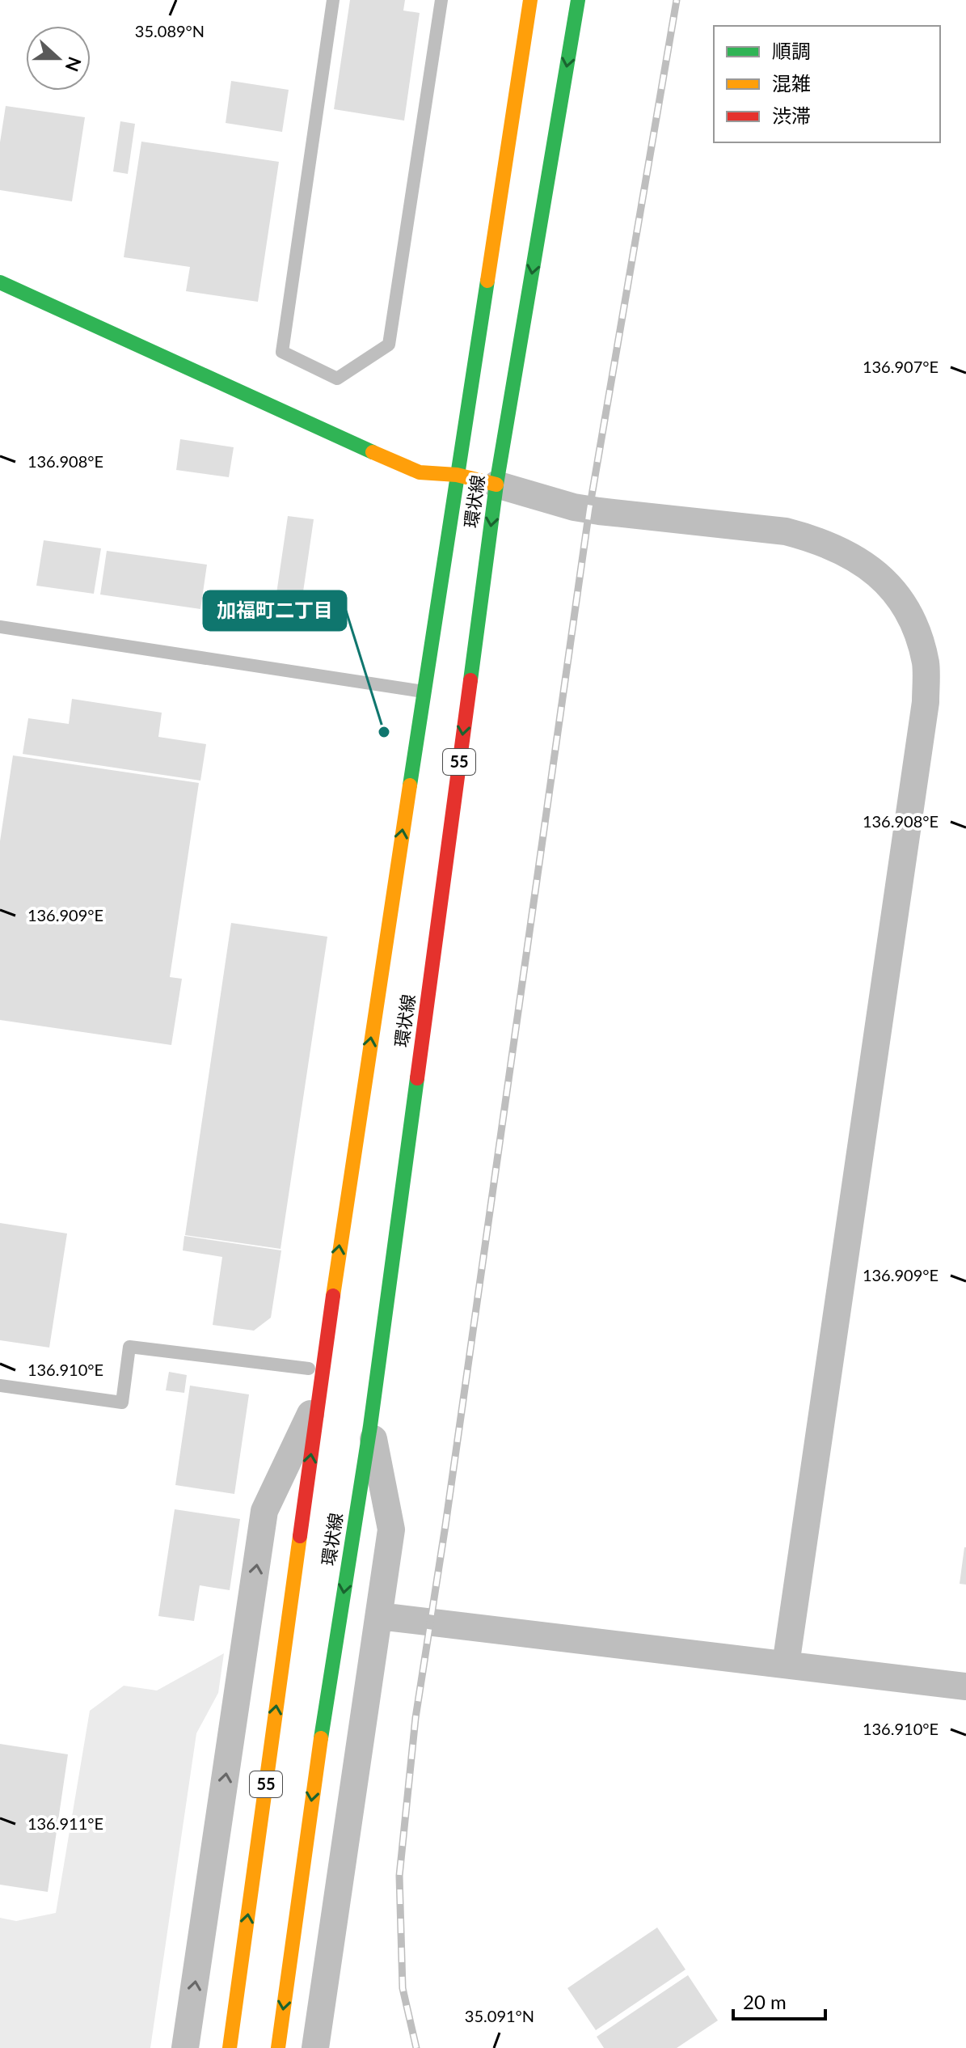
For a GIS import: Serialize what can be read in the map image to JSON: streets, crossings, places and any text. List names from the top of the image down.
{
  "streets": {
    "main road": ["環状線", "55"]
  },
  "places": ["加福町二丁目"],
  "legend": ["順調", "混雑", "渋滞"],
  "scale_bar": "20 m",
  "north": "right",
  "coordinates": [
    "35.089°N",
    "136.907°E",
    "136.908°E",
    "136.909°E",
    "136.910°E",
    "136.911°E",
    "35.091°N"
  ]
}
